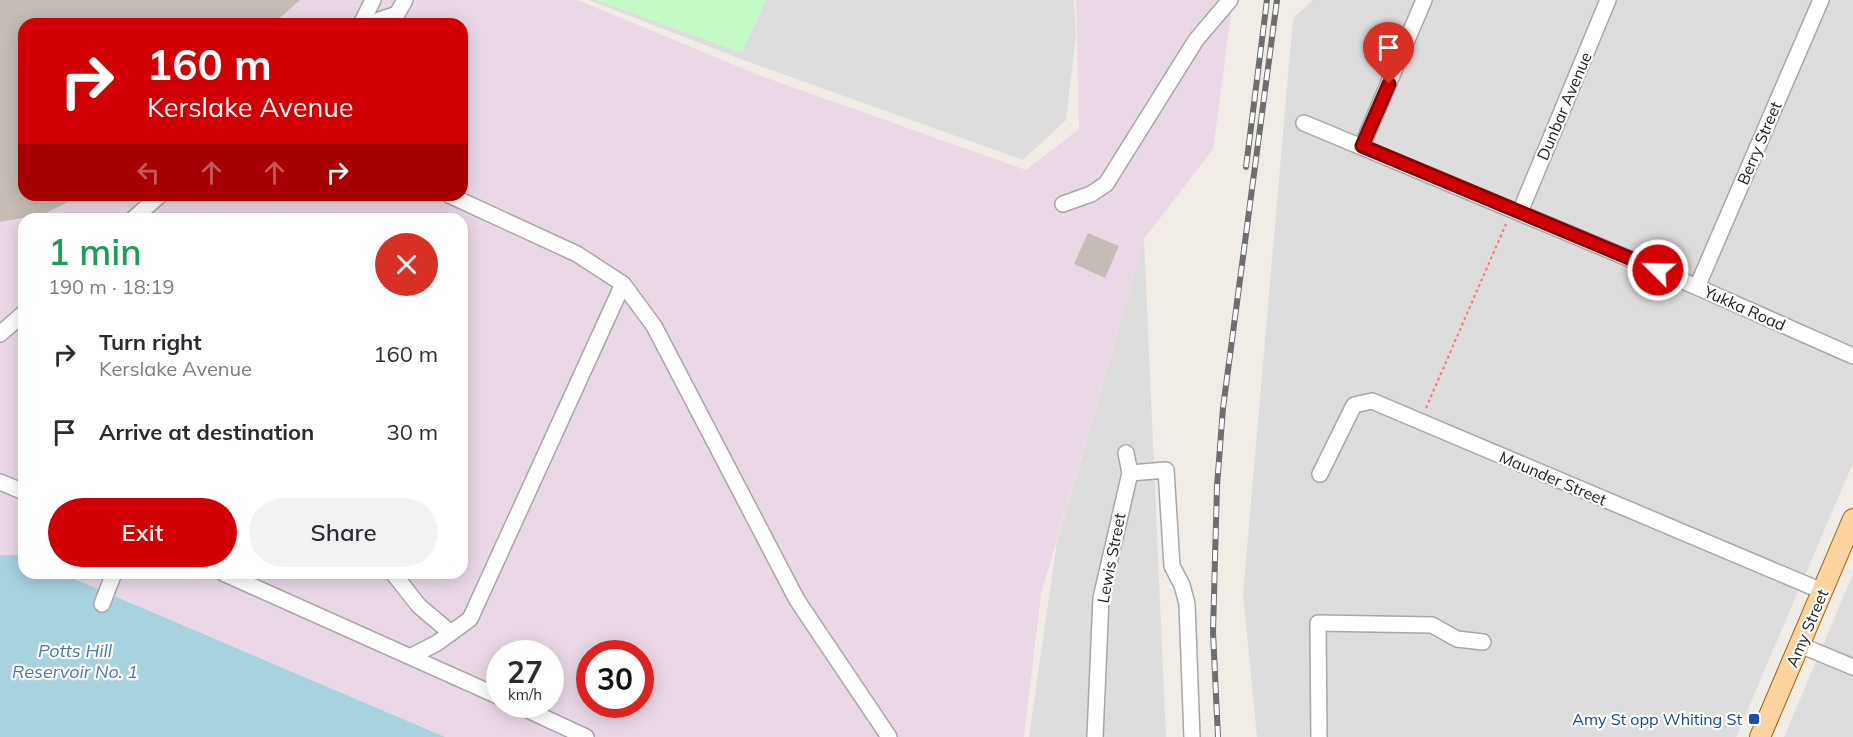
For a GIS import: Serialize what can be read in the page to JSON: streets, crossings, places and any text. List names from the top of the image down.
{
  "streets": {
    "main road": ["Amy Street"],
    "street": [
      "Dunbar Avenue",
      "Berry Street",
      "Yukka Road",
      "Maunder Street",
      "Lewis Street"
    ]
  },
  "crossings": [
    ["Dunbar Avenue", "Yukka Road"],
    ["Berry Street", "Yukka Road"],
    ["Maunder Street", "Amy Street"]
  ],
  "water": ["Potts Hill Reservoir No. 1"],
  "places": {
    "transit": ["Amy St opp Whiting St"]
  },
  "page": {
    "turn": ["160 m", "Kerslake Avenue"],
    "heading": ["1 min", "190 m · 18:19"],
    "list": [
      {
        "name": "Turn right",
        "note": "Kerslake Avenue",
        "value": "160 m"
      },
      {
        "name": "Arrive at destination",
        "value": "30 m"
      }
    ],
    "buttons": ["Exit", "Share"],
    "speed": "27 km/h",
    "limit": "30"
  }
}
